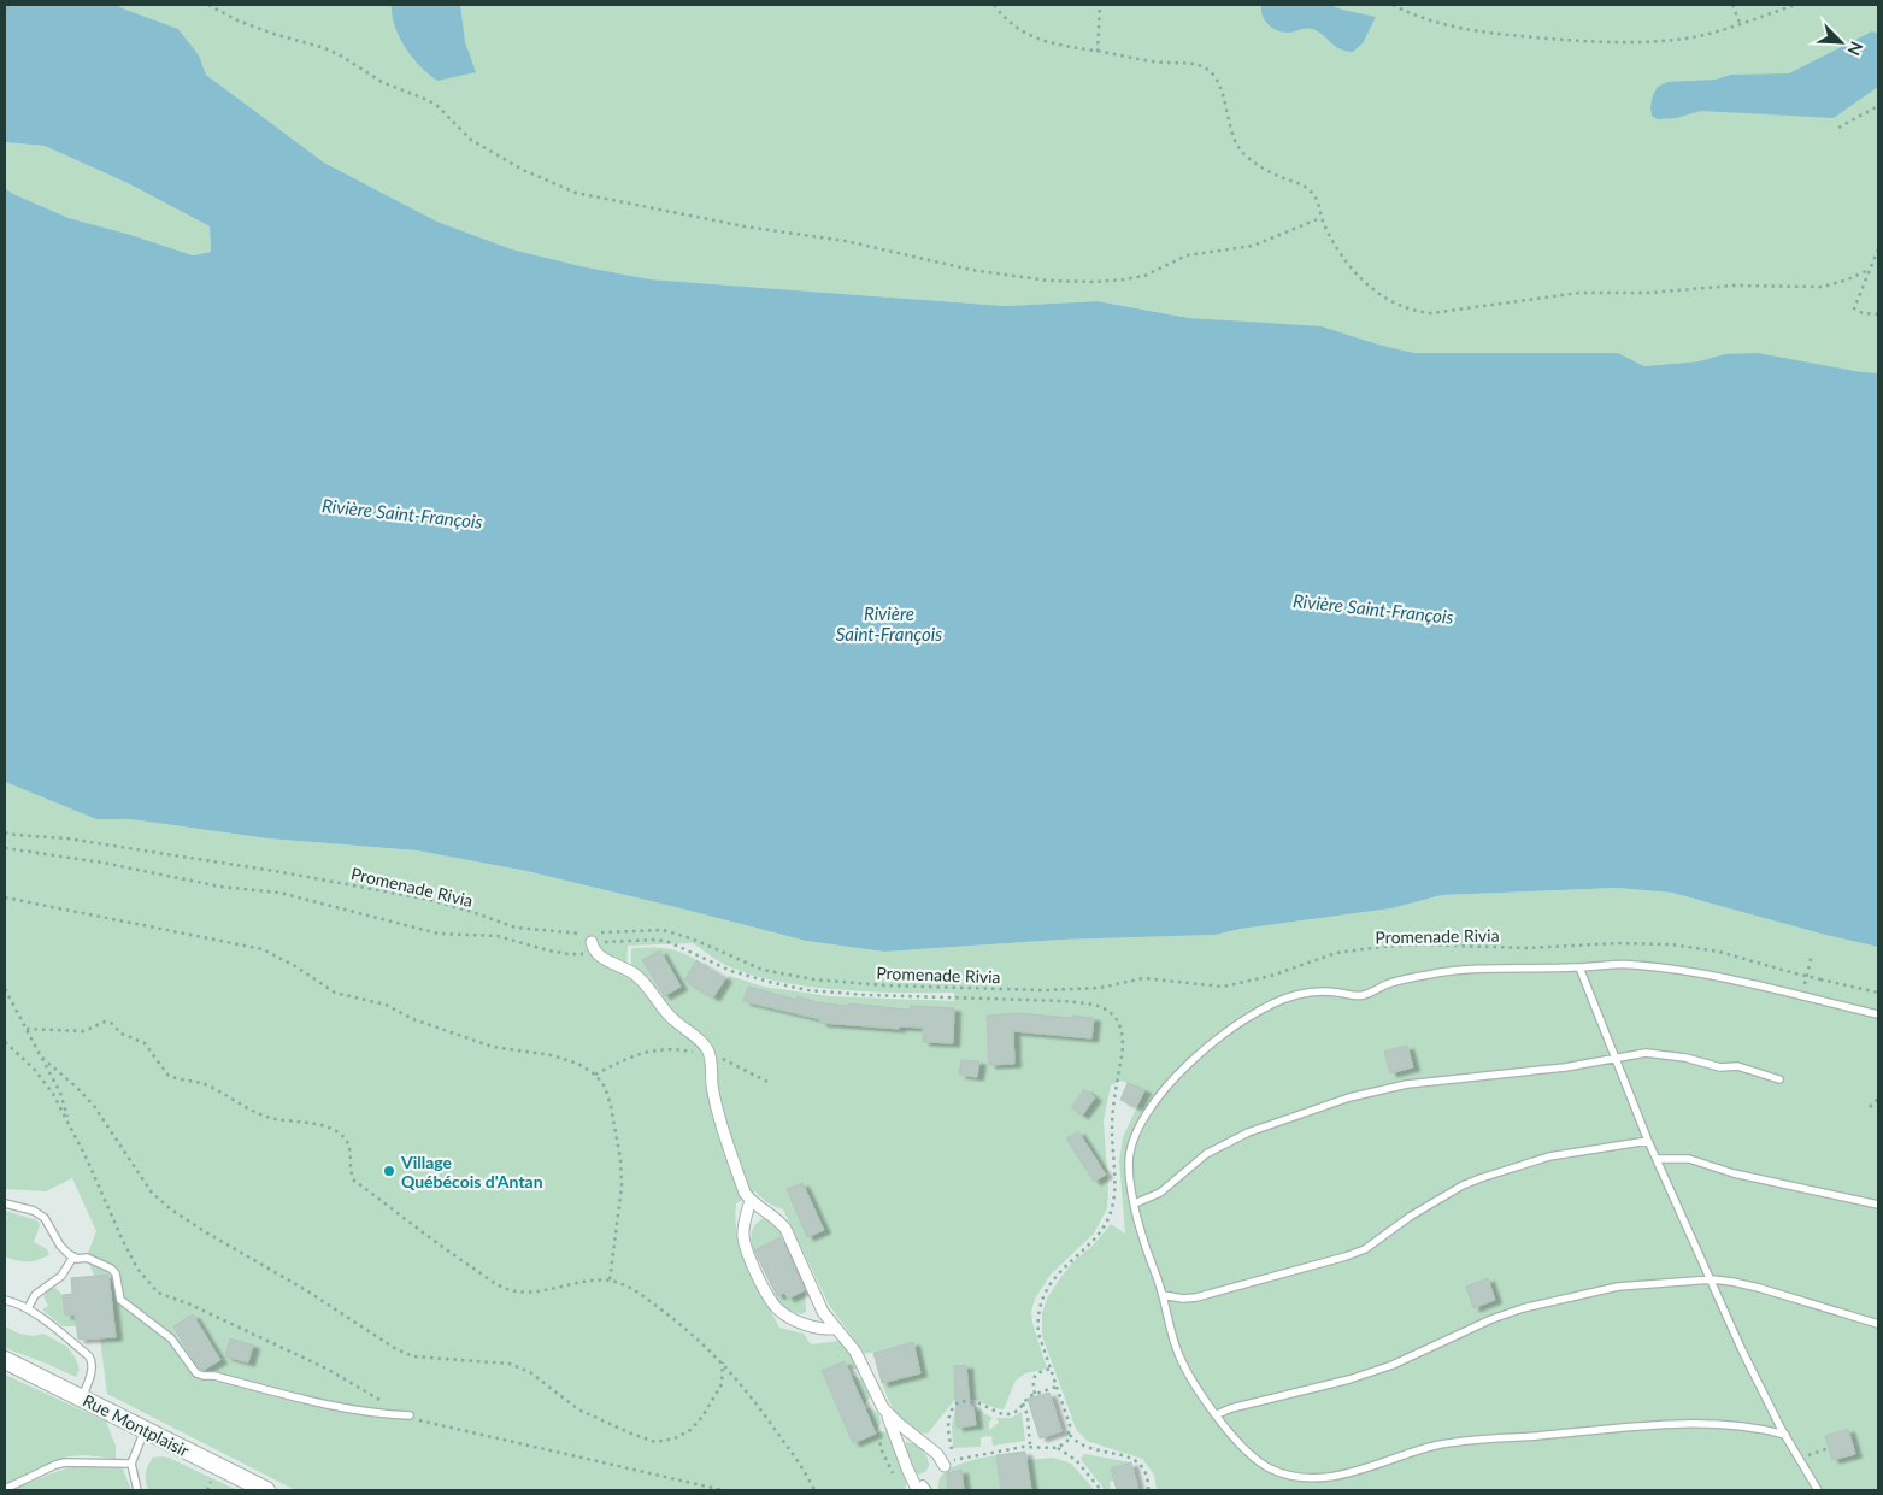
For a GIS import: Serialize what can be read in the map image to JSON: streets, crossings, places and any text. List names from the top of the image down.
{
  "streets": {
    "street": ["Rue Montplaisir"],
    "path": ["Promenade Rivia"]
  },
  "water": ["Rivière Saint-François"],
  "places": ["Village Québécois d'Antan"],
  "north": "bottom right"
}
